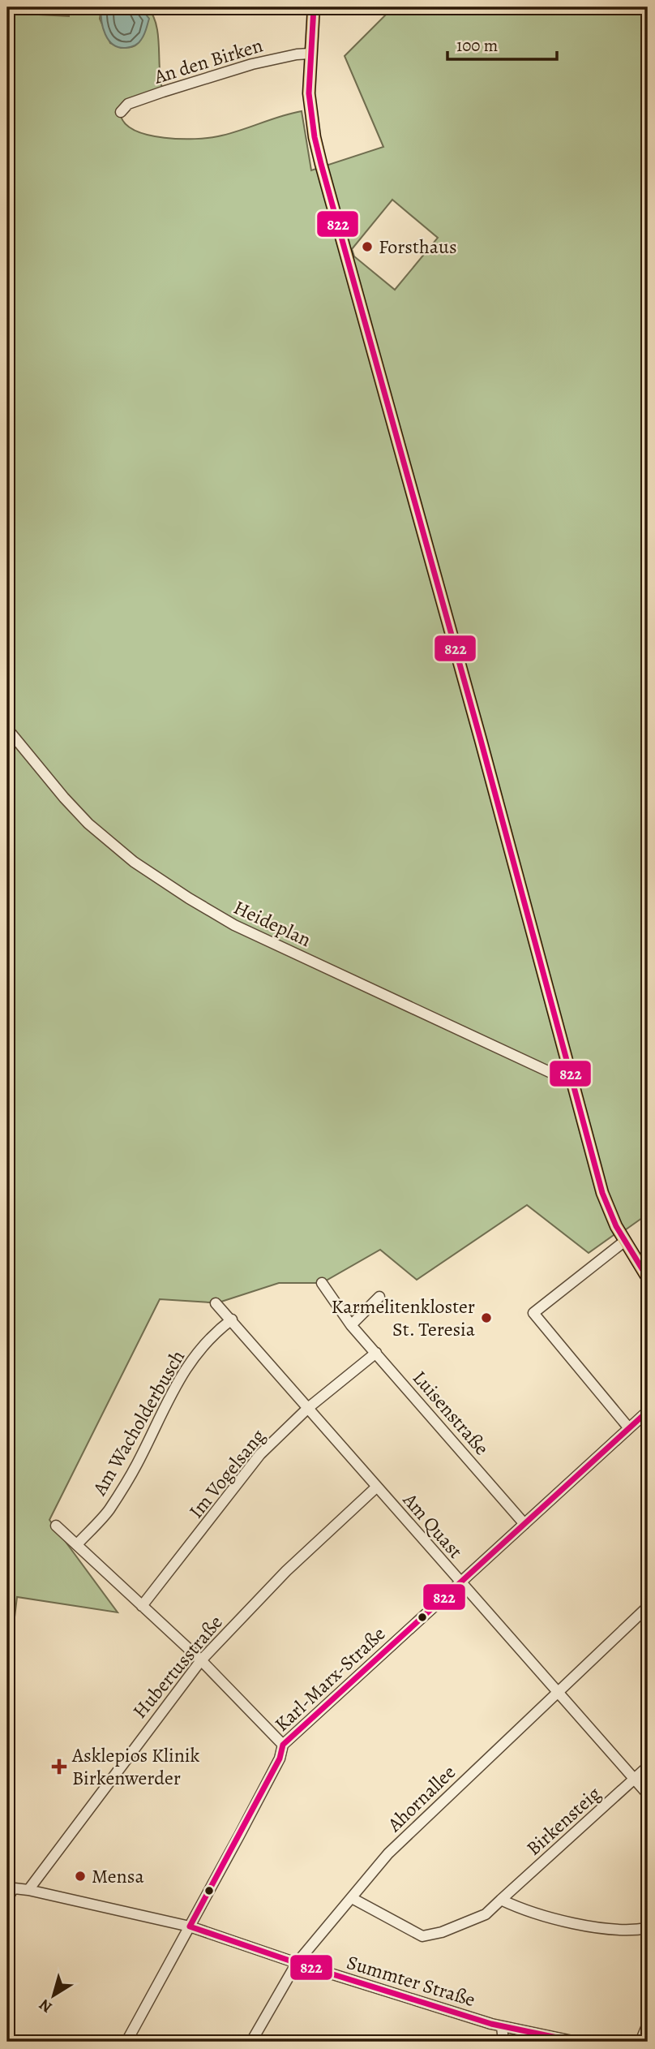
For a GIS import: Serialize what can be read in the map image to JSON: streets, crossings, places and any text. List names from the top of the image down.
{
  "streets": {
    "street": [
      "An den Birken",
      "Heideplan",
      "Luisenstraße",
      "Am Wacholderbusch",
      "Im Vogelsang",
      "Am Quast",
      "Hubertusstraße",
      "Karl-Marx-Straße",
      "Ahornallee",
      "Birkensteig",
      "Summter Straße"
    ]
  },
  "crossings": [
    ["Luisenstraße", "Im Vogelsang"],
    ["Luisenstraße", "Karl-Marx-Straße"],
    ["Am Wacholderbusch", "Am Quast"],
    ["Im Vogelsang", "Am Quast"],
    ["Am Quast", "Hubertusstraße"],
    ["Am Quast", "Karl-Marx-Straße"],
    ["Am Quast", "Ahornallee"],
    ["Am Quast", "Birkensteig"],
    ["Hubertusstraße", "Summter Straße"],
    ["Karl-Marx-Straße", "Summter Straße"],
    ["Ahornallee", "Birkensteig"],
    ["Ahornallee", "Summter Straße"]
  ],
  "places": {
    "other": ["Forsthaus", "Karmelitenkloster St. Teresia", "Mensa"],
    "health": ["Asklepios Klinik Birkenwerder"]
  },
  "lines": ["transit line 822"],
  "scale_bar": "100 m",
  "north": "bottom left"
}
